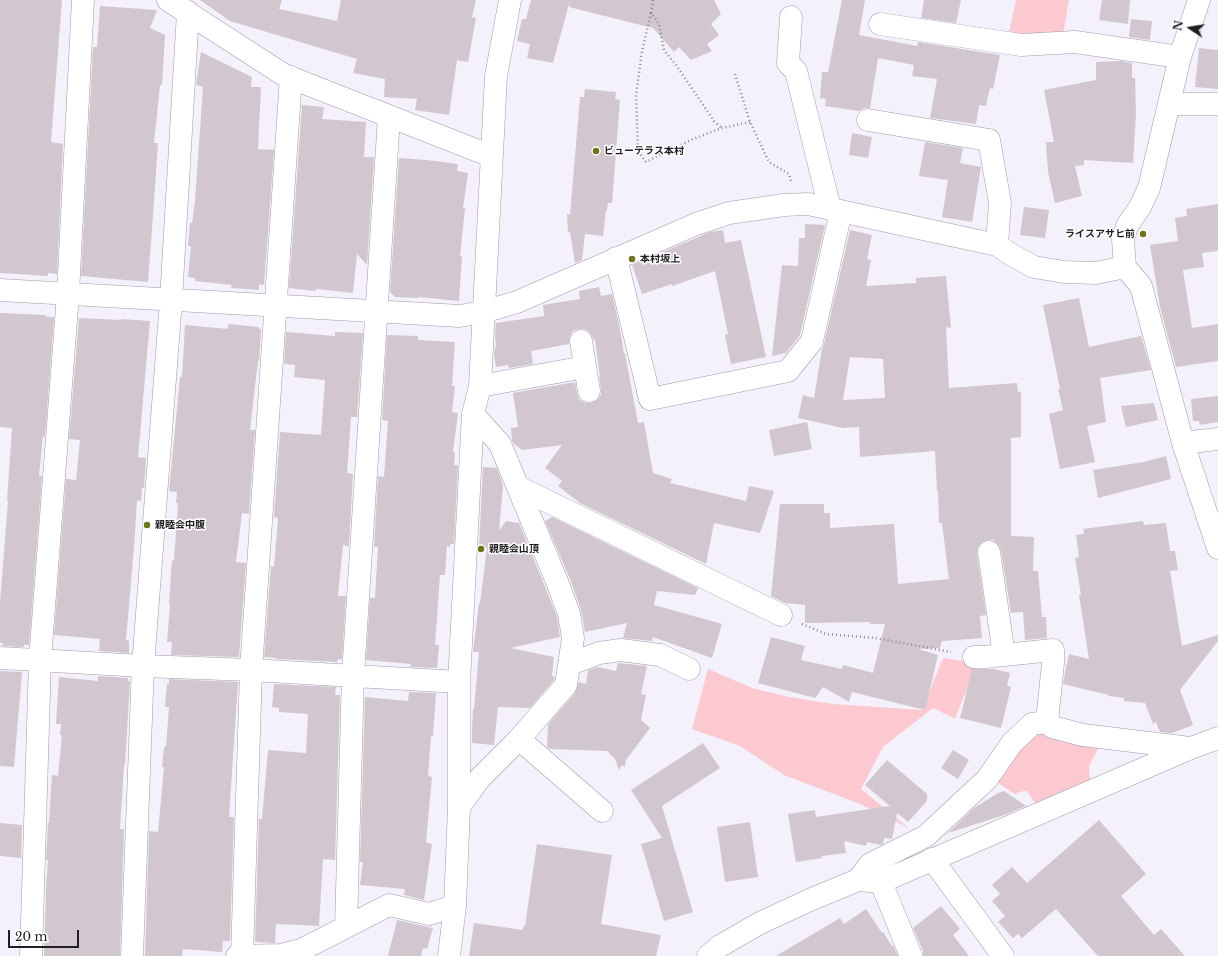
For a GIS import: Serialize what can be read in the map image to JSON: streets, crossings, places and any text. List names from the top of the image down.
{
  "places": [
    "ビューテラス本村",
    "ライスアサヒ前",
    "本村坂上",
    "親睦会中腹",
    "親睦会山頂"
  ],
  "scale_bar": "20 m",
  "north": "left"
}
